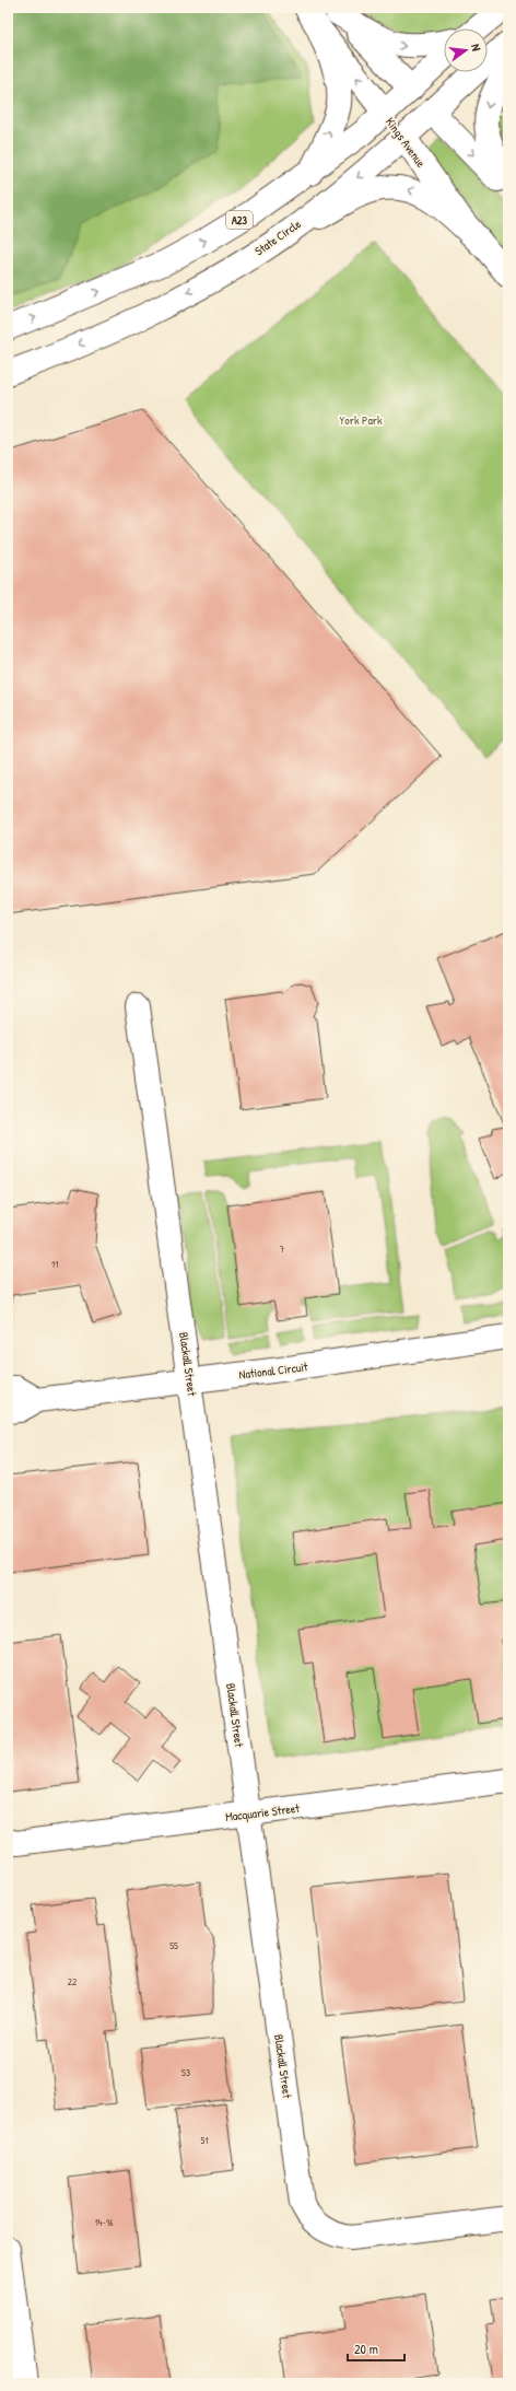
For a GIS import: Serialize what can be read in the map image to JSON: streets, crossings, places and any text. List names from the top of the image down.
{
  "streets": {
    "main road": [
      "Kings Avenue",
      "A23",
      "State Circle",
      "Blackall Street",
      "National Circuit",
      "Macquarie Street"
    ]
  },
  "crossings": [
    ["Kings Avenue", "A23"],
    ["Kings Avenue", "State Circle"],
    ["Blackall Street", "National Circuit"],
    ["Blackall Street", "Macquarie Street"]
  ],
  "parks": ["York Park"],
  "house_numbers": [
    "7",
    "11",
    "55",
    "22",
    "53",
    "51",
    "14-16"
  ],
  "scale_bar": "20 m",
  "north": "right"
}
